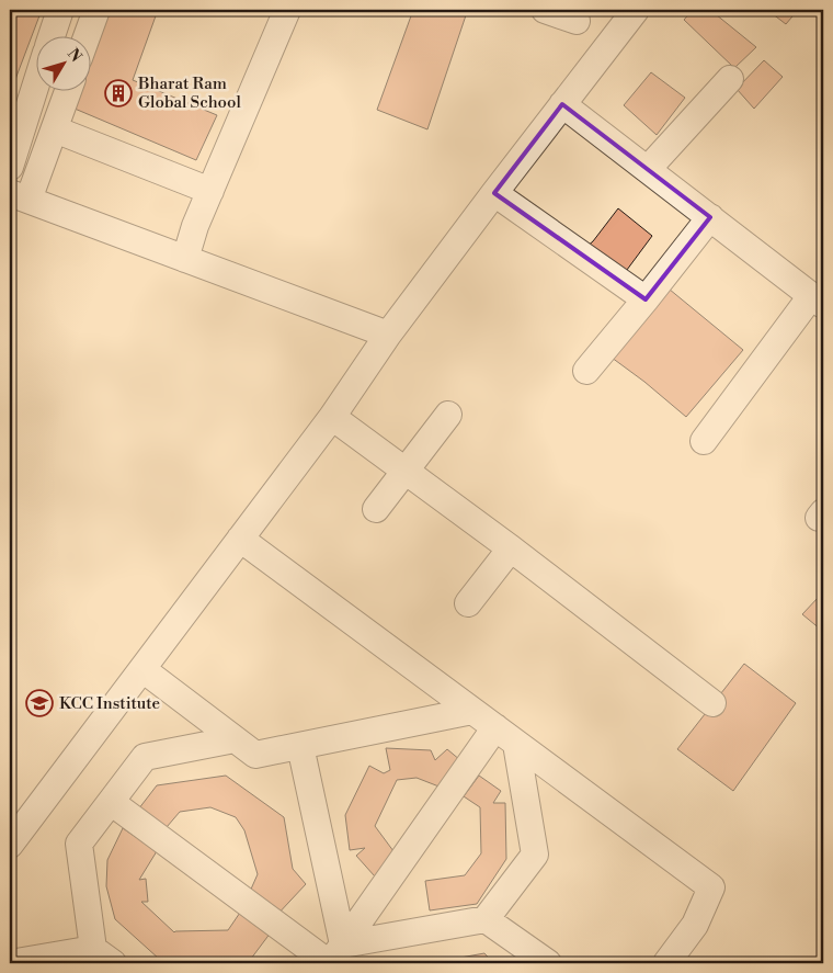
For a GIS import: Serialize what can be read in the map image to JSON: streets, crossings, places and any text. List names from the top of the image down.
{
  "places": {
    "building": ["Bharat Ram Global School"],
    "school or university": ["KCC Institute"]
  },
  "north": "top right"
}
